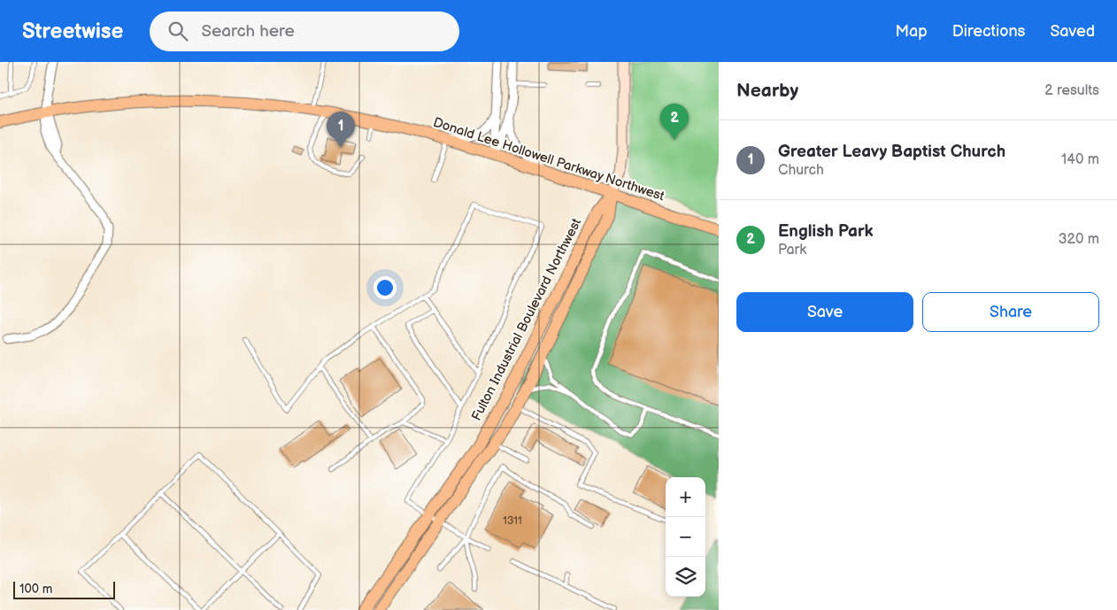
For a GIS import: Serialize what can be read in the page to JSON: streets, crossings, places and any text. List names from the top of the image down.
{
  "streets": {
    "main road": ["Donald Lee Hollowell Parkway Northwest", "Fulton Industrial Boulevard Northwest"]
  },
  "crossings": [
    ["Donald Lee Hollowell Parkway Northwest", "Fulton Industrial Boulevard Northwest"]
  ],
  "house_numbers": ["1311"],
  "scale_bar": "100 m",
  "page": {
    "header": "Streetwise",
    "search": "Search here",
    "nav": ["Map", "Directions", "Saved"],
    "heading": ["Nearby", "2 results"],
    "pins": ["2", "1"],
    "list": [
      {
        "mark": "1",
        "name": "Greater Leavy Baptist Church",
        "note": "Church",
        "value": "140 m"
      },
      {
        "mark": "2",
        "name": "English Park",
        "note": "Park",
        "value": "320 m"
      }
    ],
    "buttons": ["Save", "Share"],
    "map_buttons": ["+", "−"],
    "scale": "100 m"
  }
}
